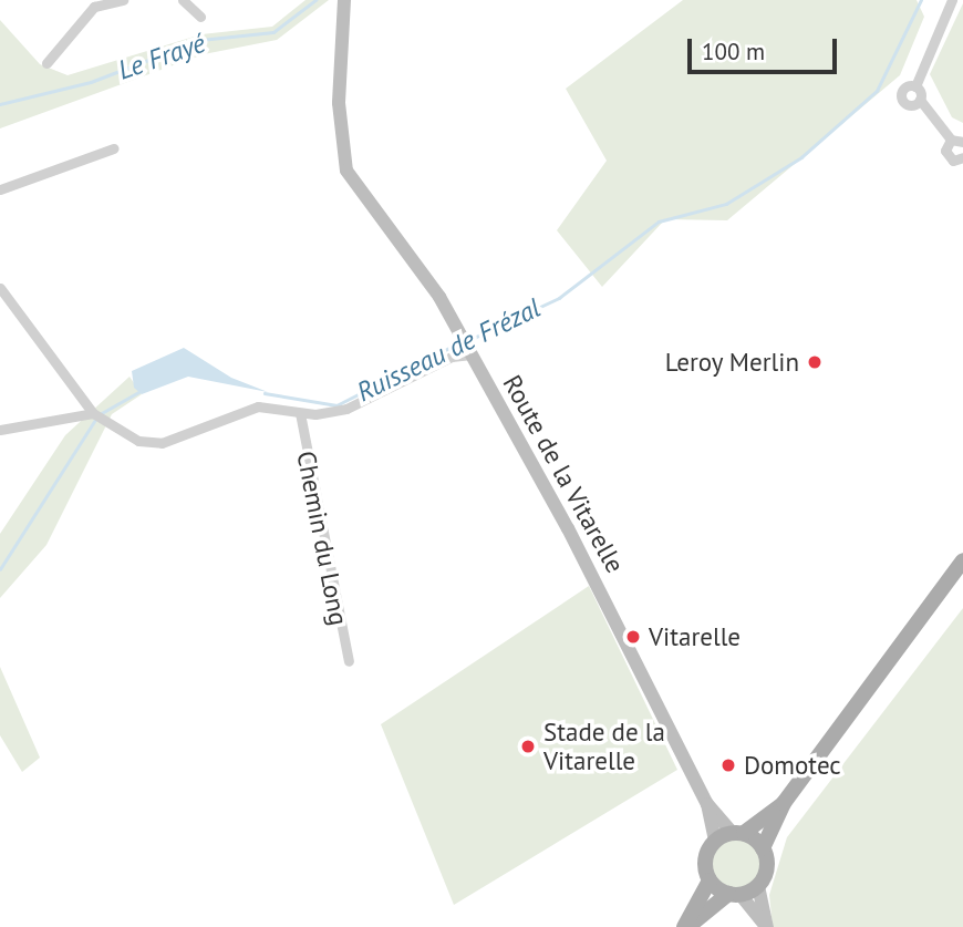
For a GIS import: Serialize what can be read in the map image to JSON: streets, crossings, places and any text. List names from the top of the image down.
{
  "streets": {
    "street": ["Route de la Vitarelle", "Chemin du Long"]
  },
  "water": ["Le Frayé", "Ruisseau de Frézal"],
  "places": [
    "Leroy Merlin",
    "Vitarelle",
    "Stade de la Vitarelle",
    "Domotec"
  ],
  "scale_bar": "100 m"
}
